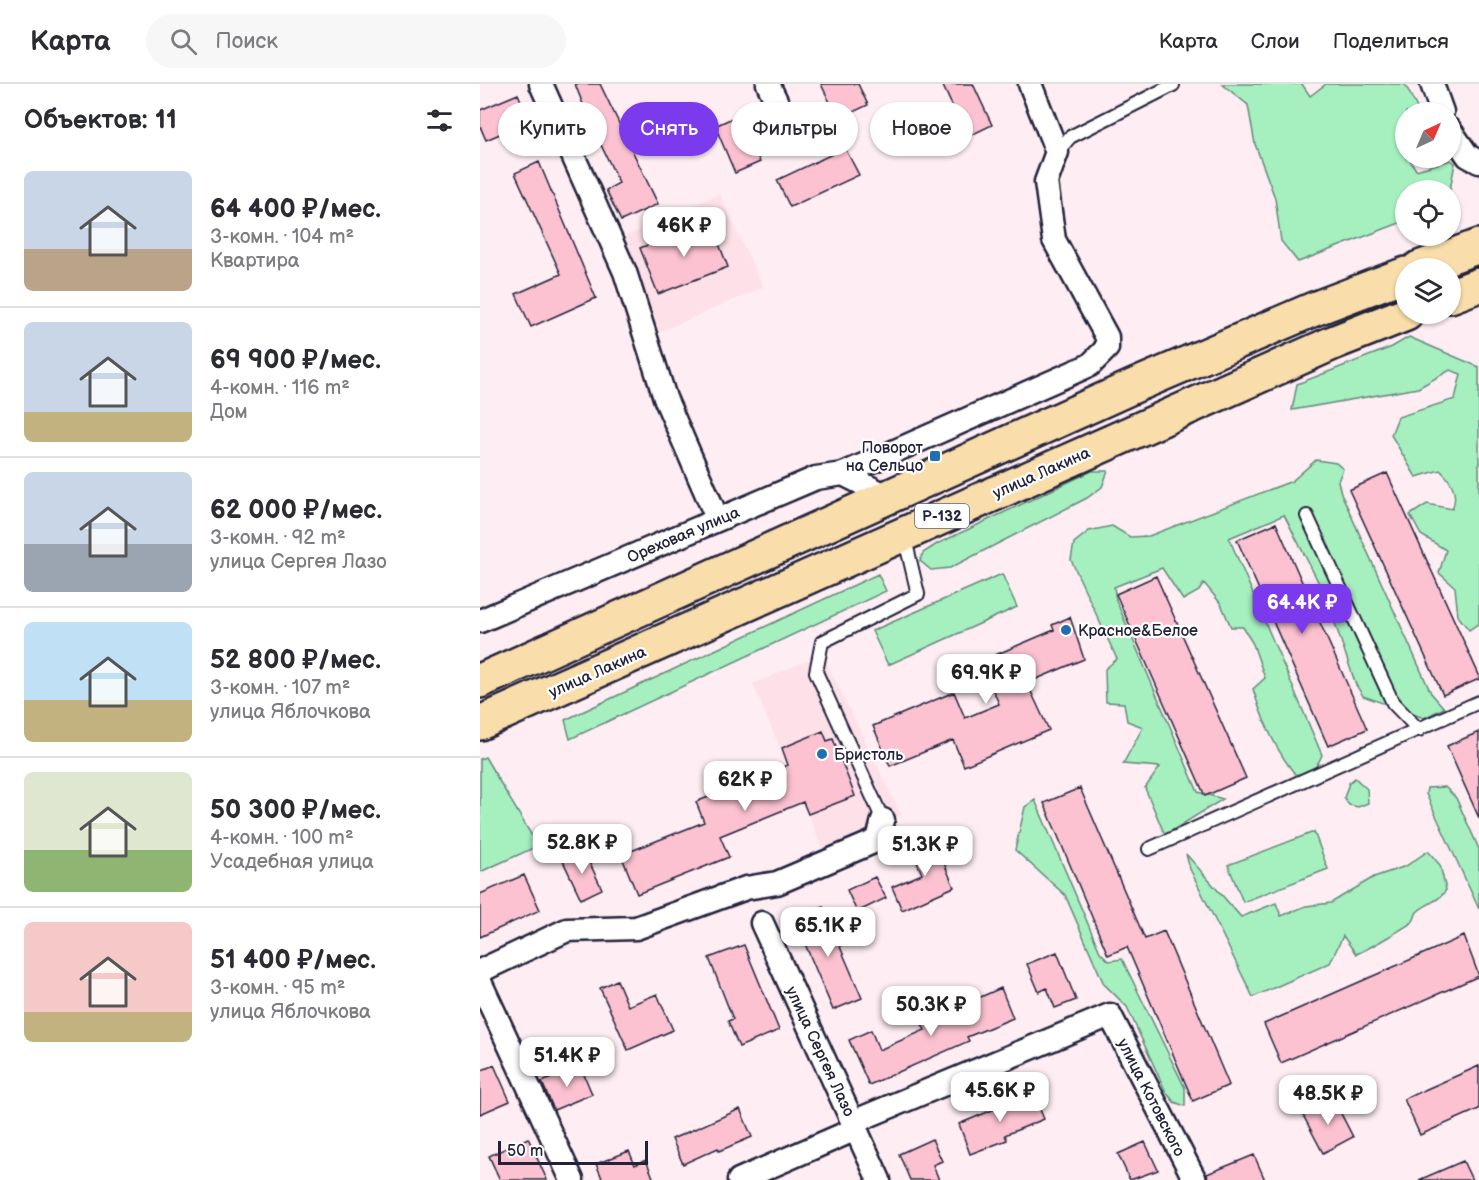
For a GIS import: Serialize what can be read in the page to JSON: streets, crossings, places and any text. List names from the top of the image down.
{
  "streets": {
    "highway": ["улица Лакина", "Р-132"],
    "street": ["Ореховая улица", "улица Сергея Лазо", "улица Котовского"]
  },
  "crossings": [
    ["улица Сергея Лазо", "улица Котовского"]
  ],
  "places": {
    "transit": ["Поворот на Сельцо"],
    "other": ["Красное&Белое", "Бристоль"]
  },
  "scale_bar": "50 m",
  "north": "top right",
  "page": {
    "header": "Карта",
    "search": "Поиск",
    "nav": ["Карта", "Слои", "Поделиться"],
    "heading": "Объектов: 11",
    "chip": [
      "Купить",
      "Снять",
      "Фильтры",
      "Новое"
    ],
    "list": [
      {
        "name": "64 400 ₽/мес.",
        "note": "3-комн. · 104 m² · Квартира"
      },
      {
        "name": "69 900 ₽/мес.",
        "note": "4-комн. · 116 m² · Дом"
      },
      {
        "name": "62 000 ₽/мес.",
        "note": "3-комн. · 92 m² · улица Сергея Лазо"
      },
      {
        "name": "52 800 ₽/мес.",
        "note": "3-комн. · 107 m² · улица Яблочкова"
      },
      {
        "name": "50 300 ₽/мес.",
        "note": "4-комн. · 100 m² · Усадебная улица"
      },
      {
        "name": "51 400 ₽/мес.",
        "note": "3-комн. · 95 m² · улица Яблочкова"
      }
    ],
    "price": [
      "46K ₽",
      "64.4K ₽",
      "69.9K ₽",
      "62K ₽",
      "52.8K ₽",
      "51.3K ₽",
      "65.1K ₽",
      "50.3K ₽",
      "51.4K ₽",
      "45.6K ₽",
      "48.5K ₽"
    ],
    "scale": "50 m"
  }
}
